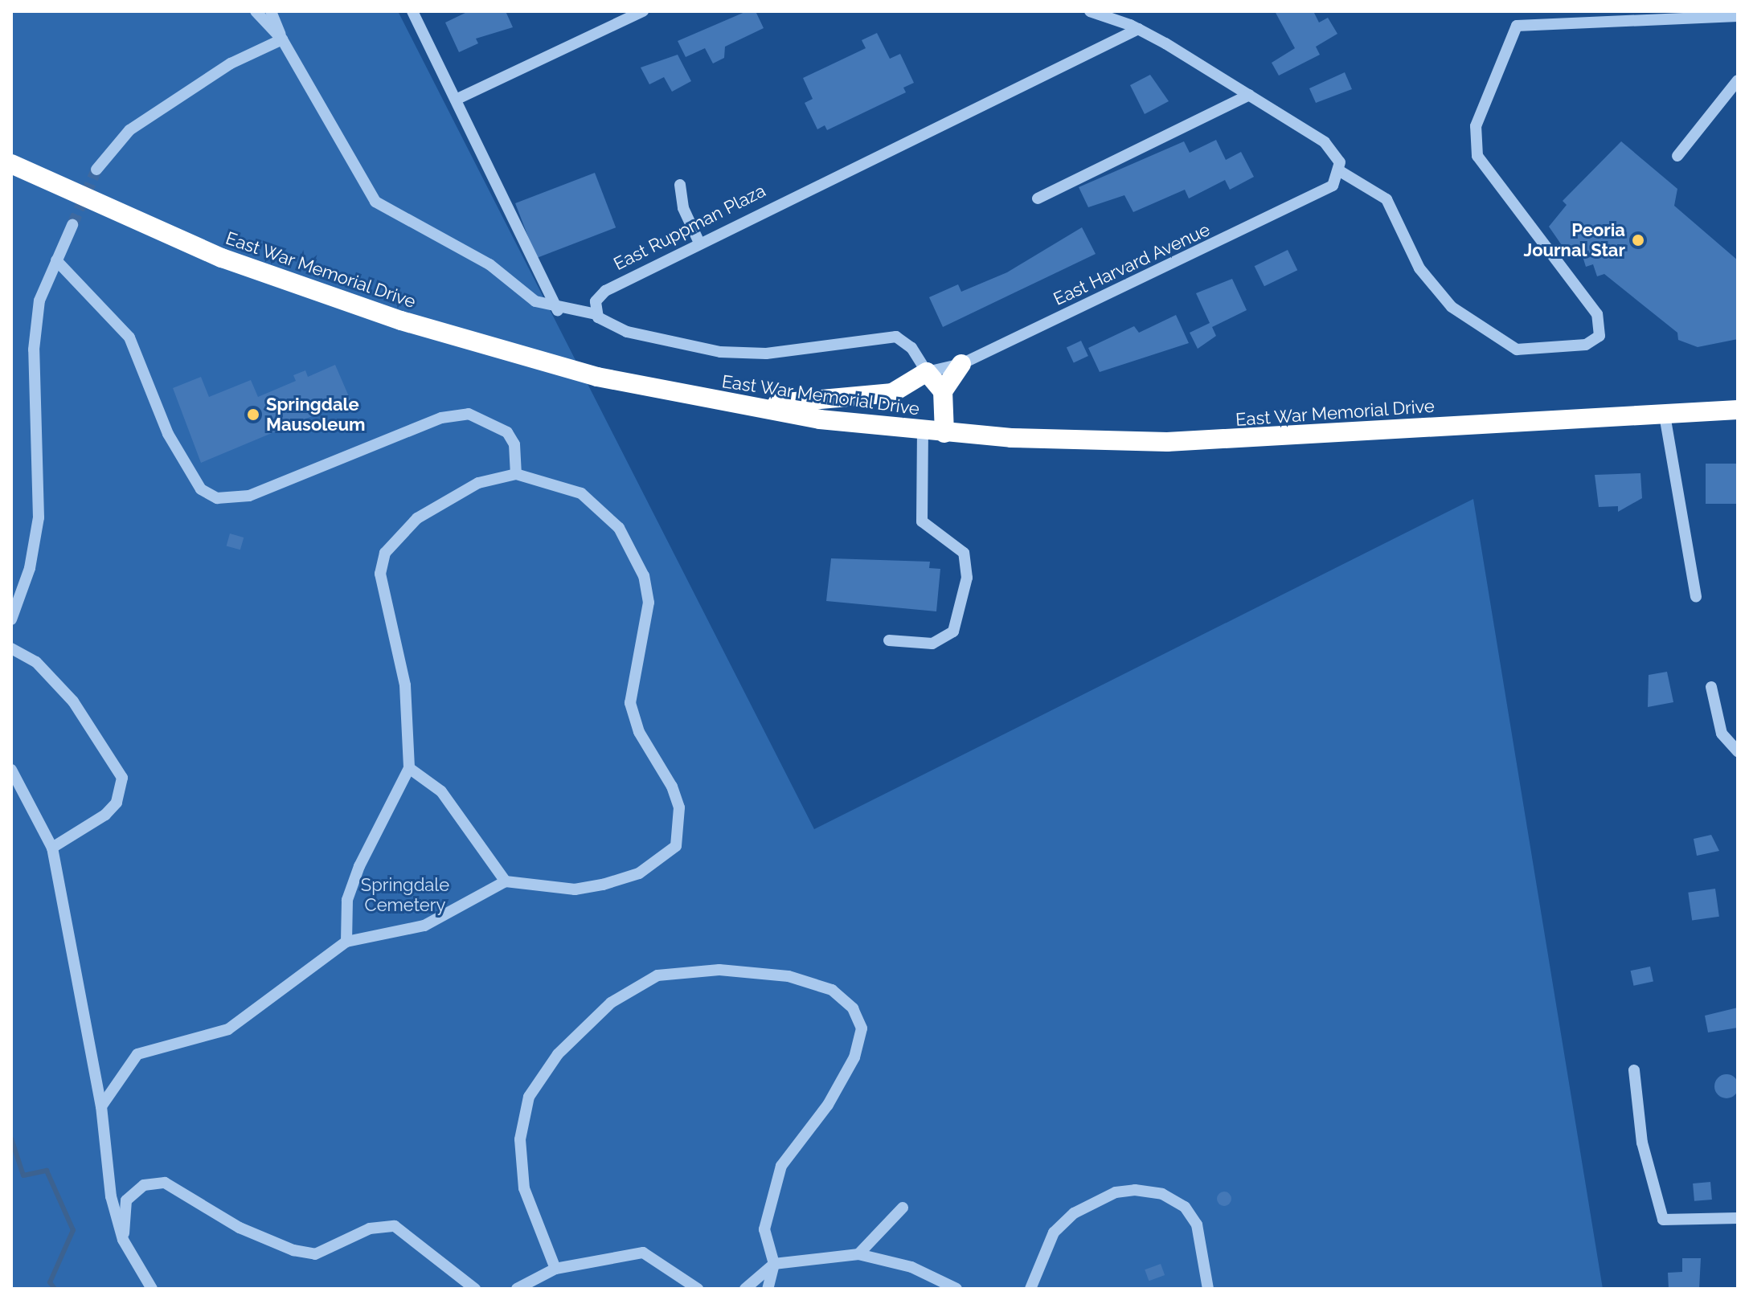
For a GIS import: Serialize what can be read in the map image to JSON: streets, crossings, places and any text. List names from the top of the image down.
{
  "streets": {
    "highway": ["East War Memorial Drive"],
    "street": ["East Ruppman Plaza", "East Harvard Avenue"]
  },
  "parks": ["Springdale Cemetery"],
  "places": ["Peoria Journal Star", "Springdale Mausoleum"]
}
